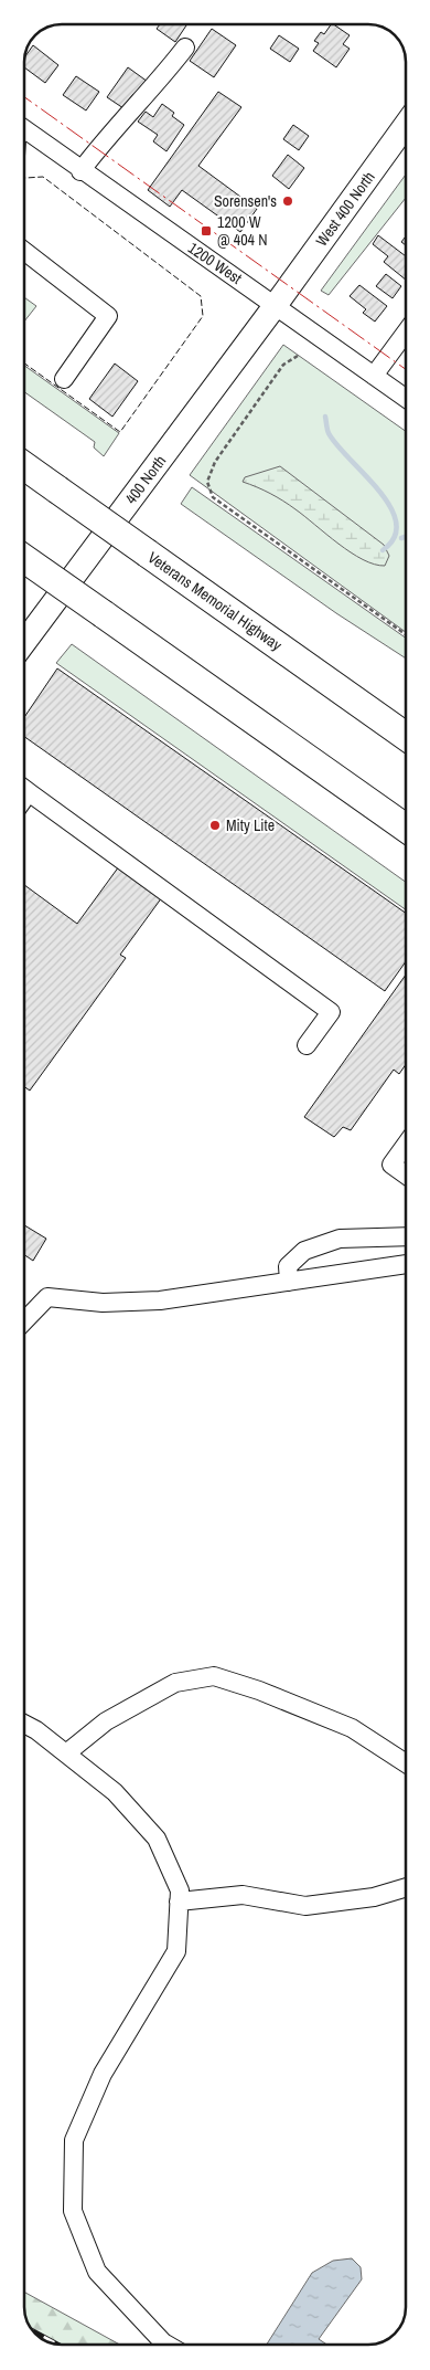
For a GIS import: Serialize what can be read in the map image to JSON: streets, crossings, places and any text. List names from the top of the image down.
{
  "streets": {
    "highway": ["Veterans Memorial Highway"],
    "main road": ["West 400 North", "400 North"],
    "street": ["1200 West"]
  },
  "crossings": [
    ["West 400 North", "1200 West"],
    ["West 400 North", "400 North"],
    ["1200 West", "400 North"]
  ],
  "places": {
    "other": ["Sorensen's", "Mity Lite"],
    "transit": ["1200 W @ 404 N"]
  }
}
